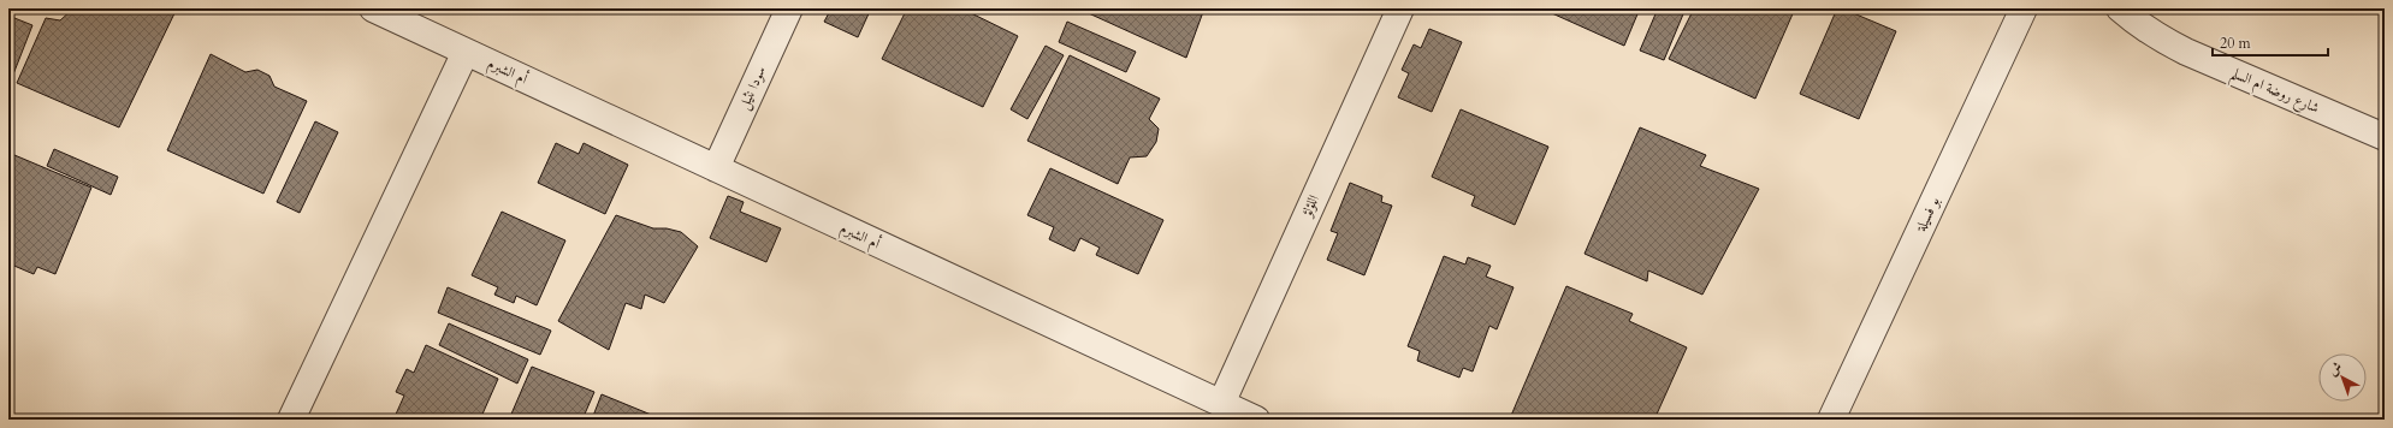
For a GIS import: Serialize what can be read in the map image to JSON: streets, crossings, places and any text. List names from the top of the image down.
{
  "streets": {
    "street": [
      "أم الشبرم",
      "سودا نثيل",
      "شارع روضة ام السلم",
      "اللؤلؤ",
      "بو فسيلة"
    ]
  },
  "crossings": [
    ["أم الشبرم", "سودا نثيل"],
    ["أم الشبرم", "اللؤلؤ"]
  ],
  "scale_bar": "20 m",
  "north": "top left"
}
